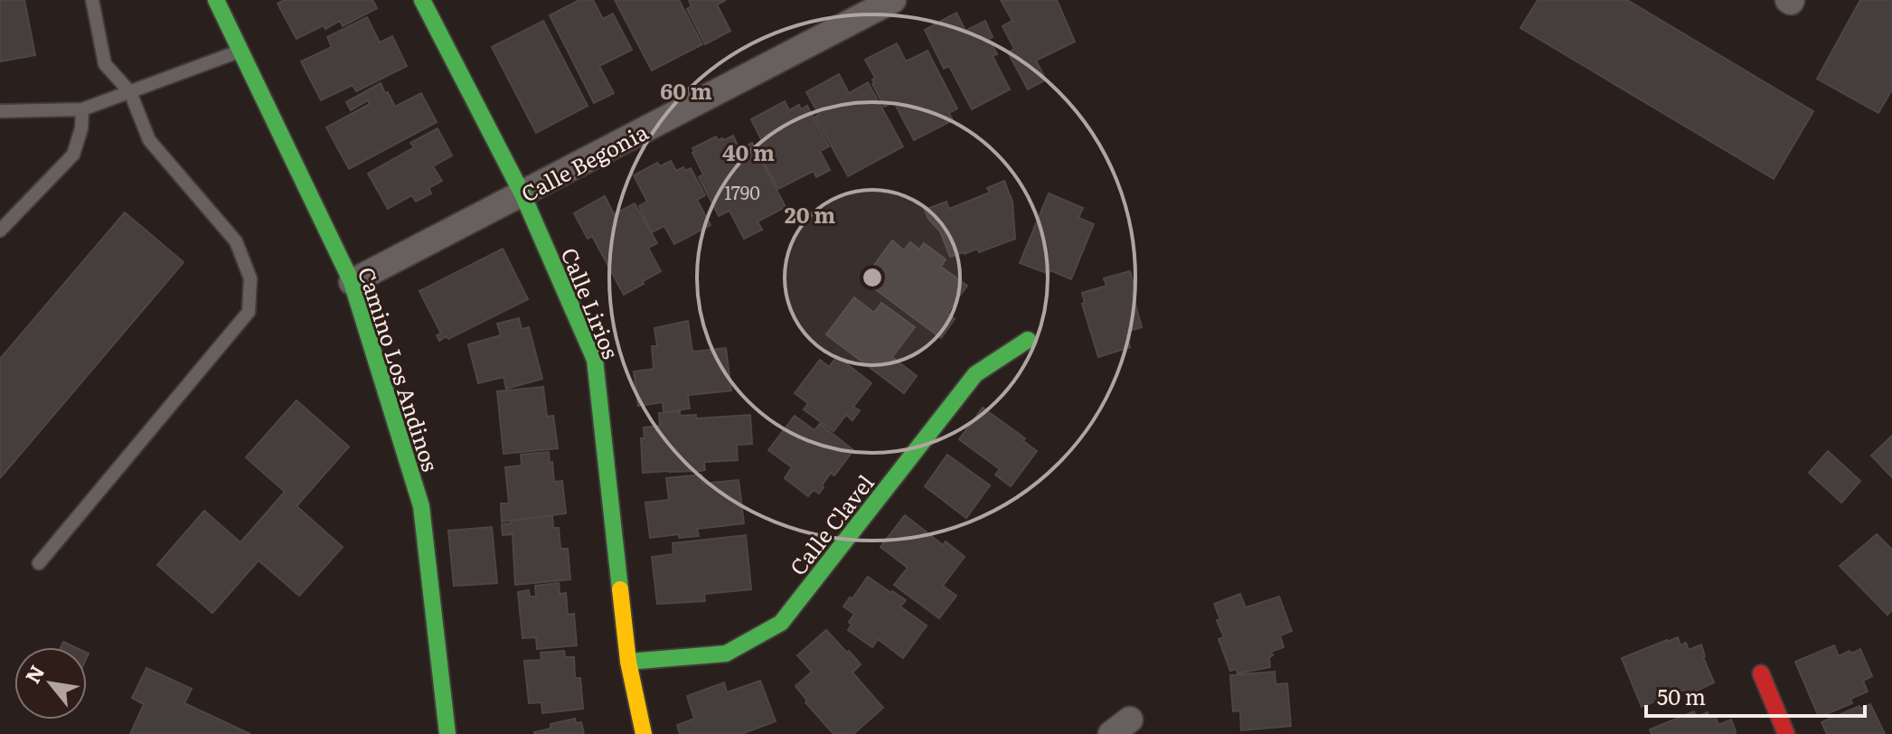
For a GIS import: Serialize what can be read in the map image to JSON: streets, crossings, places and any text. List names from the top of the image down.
{
  "streets": {
    "street": [
      "Calle Begonia",
      "Calle Lirios",
      "Camino Los Andinos",
      "Calle Clavel"
    ]
  },
  "crossings": [
    ["Calle Begonia", "Calle Lirios"],
    ["Calle Begonia", "Camino Los Andinos"],
    ["Calle Lirios", "Calle Clavel"]
  ],
  "house_numbers": ["1790"],
  "scale_bar": "50 m",
  "north": "top left",
  "rings": ["60 m", "40 m", "20 m"]
}
